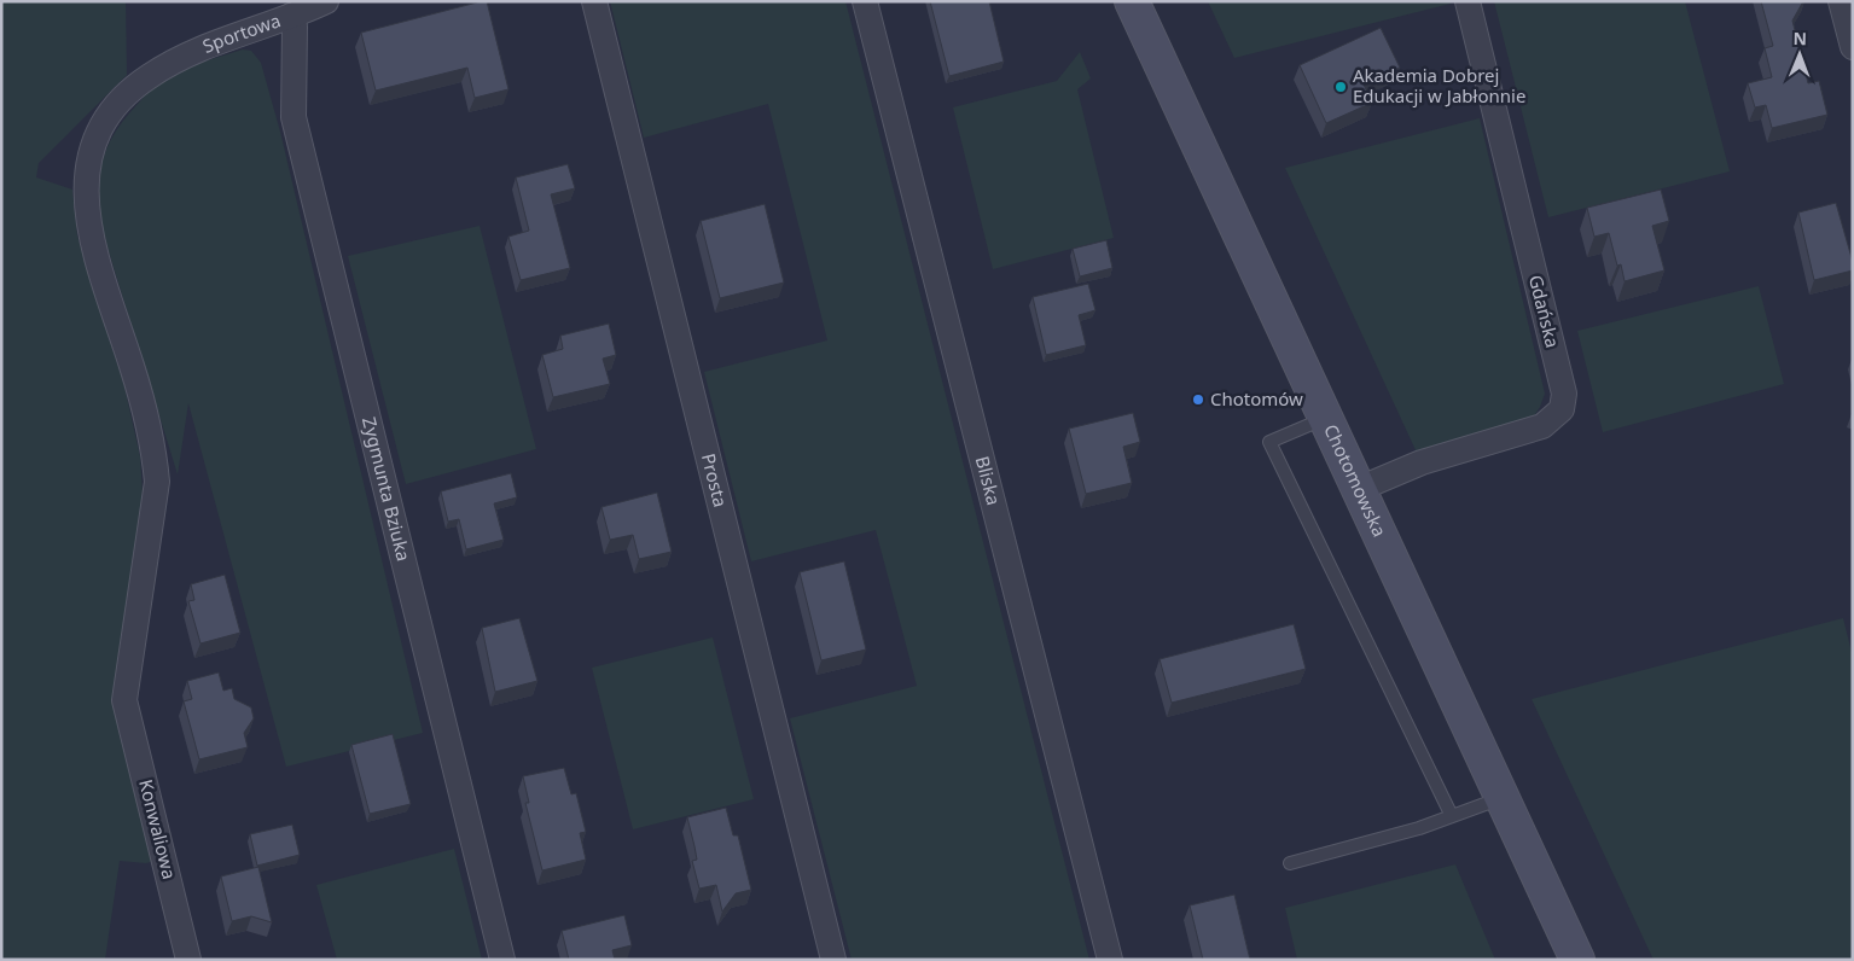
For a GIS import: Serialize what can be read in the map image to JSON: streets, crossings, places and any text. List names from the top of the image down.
{
  "streets": {
    "street": [
      "Sportowa",
      "Gdańska",
      "Prosta",
      "Bliska",
      "Chotomowska",
      "Zygmunta Bziuka",
      "Konwaliowa"
    ]
  },
  "crossings": [
    ["Sportowa", "Zygmunta Bziuka"],
    ["Sportowa", "Konwaliowa"],
    ["Gdańska", "Chotomowska"]
  ],
  "places": ["Akademia Dobrej Edukacji w Jabłonnie", "Chotomów"],
  "north": "top"
}
